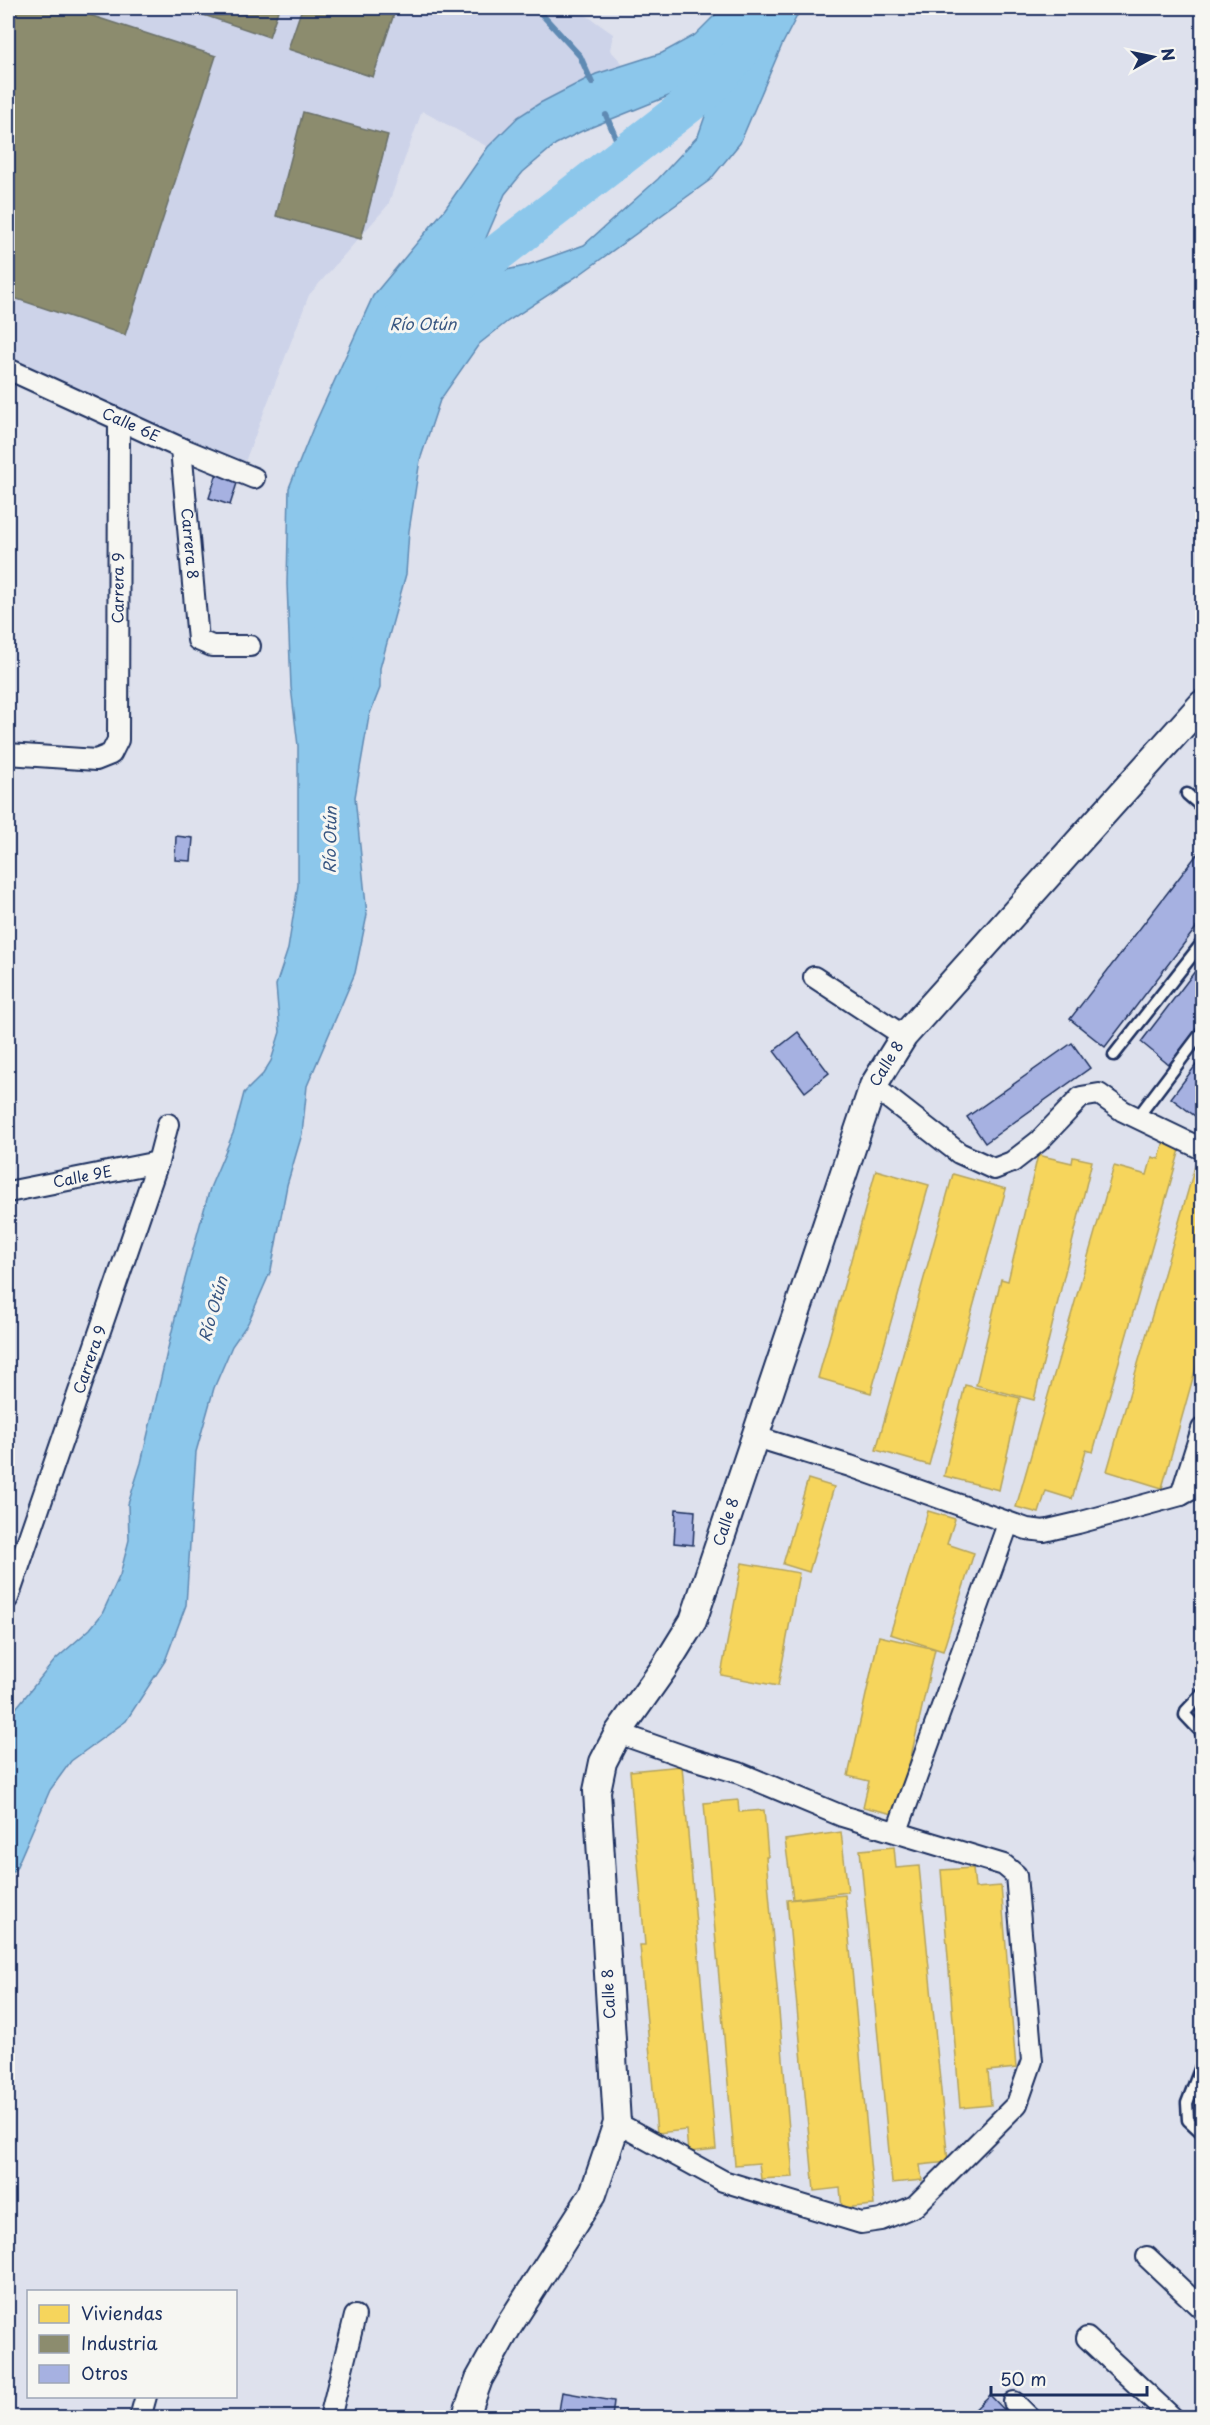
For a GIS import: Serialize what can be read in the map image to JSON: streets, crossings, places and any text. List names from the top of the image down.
{
  "streets": {
    "street": [
      "Calle 6E",
      "Carrera 8",
      "Carrera 9",
      "Calle 8",
      "Calle 9E"
    ]
  },
  "crossings": [
    ["Calle 6E", "Carrera 8"],
    ["Calle 6E", "Carrera 9"],
    ["Carrera 9", "Calle 9E"]
  ],
  "water": ["Río Otún"],
  "legend": ["Viviendas", "Industria", "Otros"],
  "scale_bar": "50 m",
  "north": "right"
}
